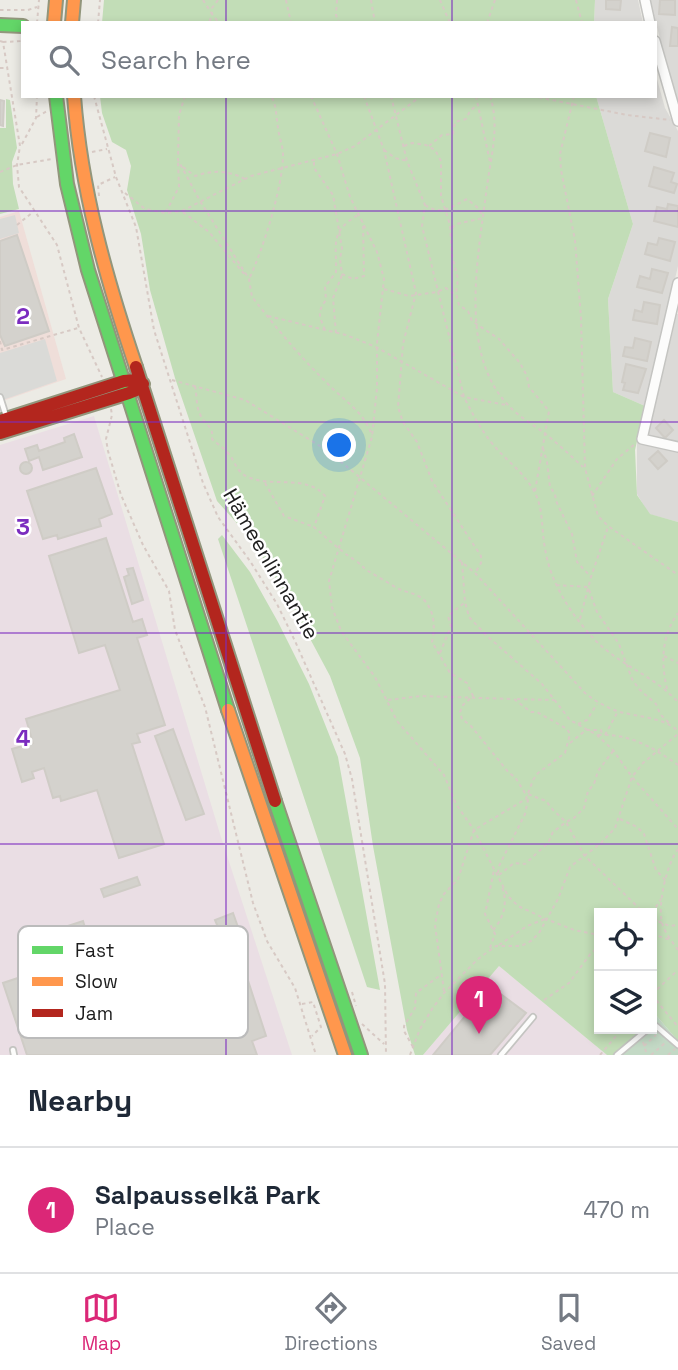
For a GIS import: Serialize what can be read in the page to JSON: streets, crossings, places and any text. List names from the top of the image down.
{
  "streets": {
    "path": ["Hämeenlinnantie"]
  },
  "legend": ["Fast", "Slow", "Jam"],
  "page": {
    "search": "Search here",
    "pins": "1",
    "heading": "Nearby",
    "list": [
      {
        "mark": "1",
        "name": "Salpausselkä Park",
        "note": "Place",
        "value": "470 m"
      }
    ],
    "nav": ["Map", "Directions", "Saved"]
  },
  "grid": {
    "rows": ["2", "3", "4"]
  }
}
